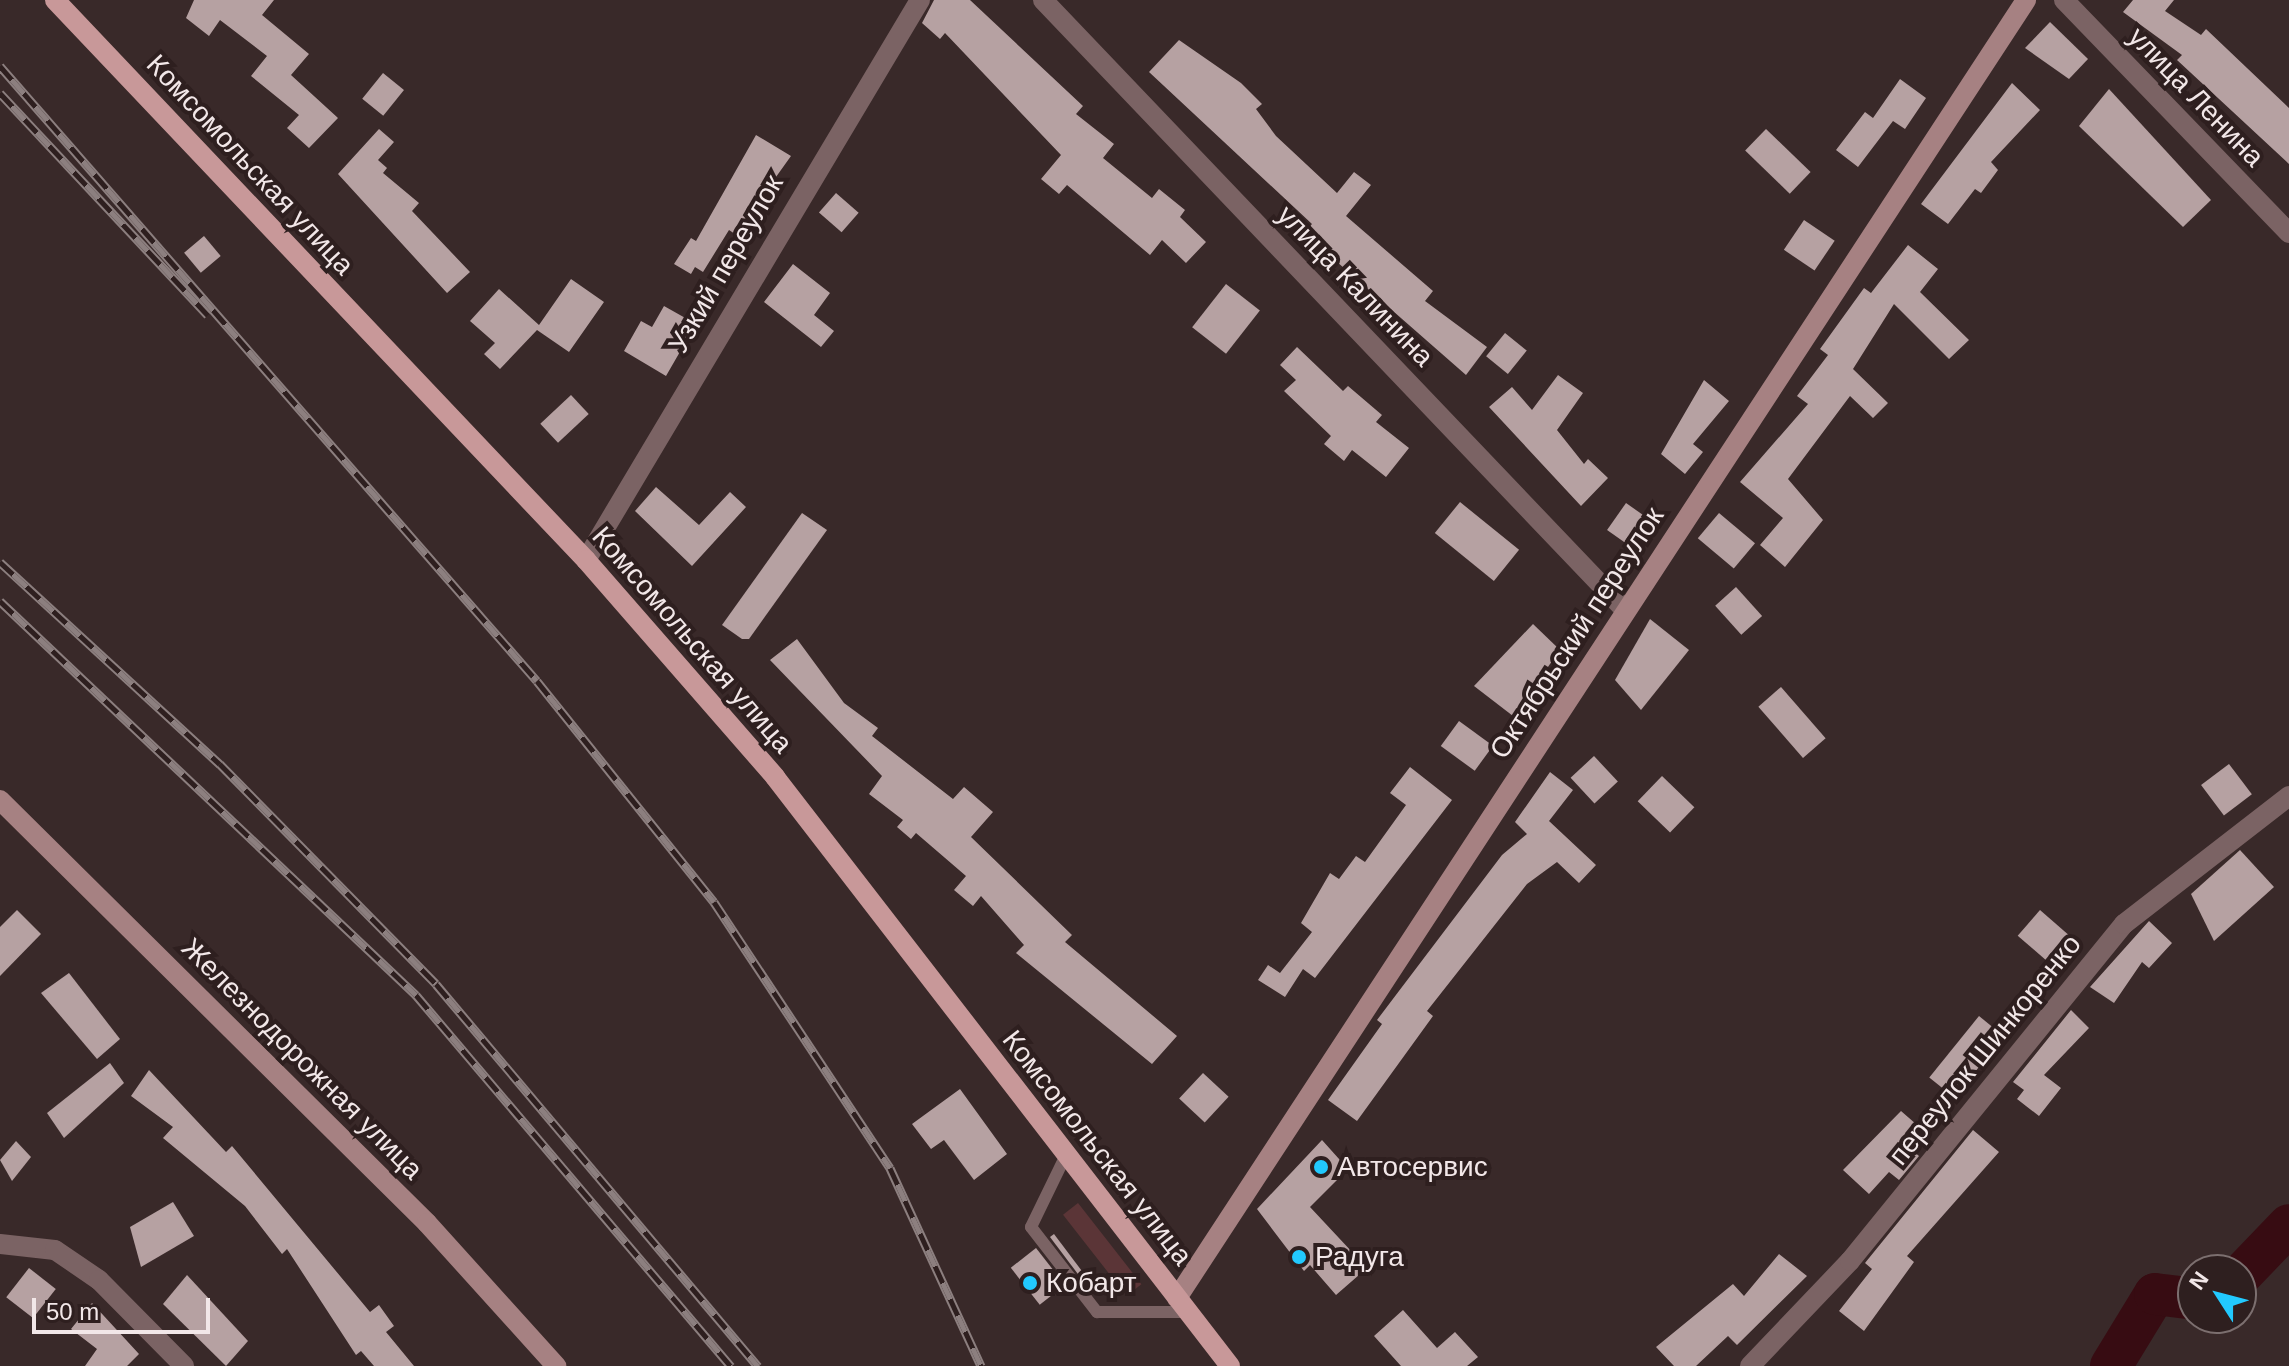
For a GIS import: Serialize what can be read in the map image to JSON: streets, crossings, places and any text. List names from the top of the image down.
{
  "streets": {
    "main road": ["Комсомольская улица"],
    "street": [
      "улица Ленина",
      "Узкий переулок",
      "улица Калинина",
      "Октябрьский переулок",
      "переулок Шинкоренко",
      "Железнодорожная улица"
    ]
  },
  "crossings": [
    ["Комсомольская улица", "Узкий переулок"],
    ["Комсомольская улица", "Октябрьский переулок"],
    ["улица Калинина", "Октябрьский переулок"]
  ],
  "places": ["Автосервис", "Радуга", "Кобарт"],
  "scale_bar": "50 m",
  "north": "top left"
}
